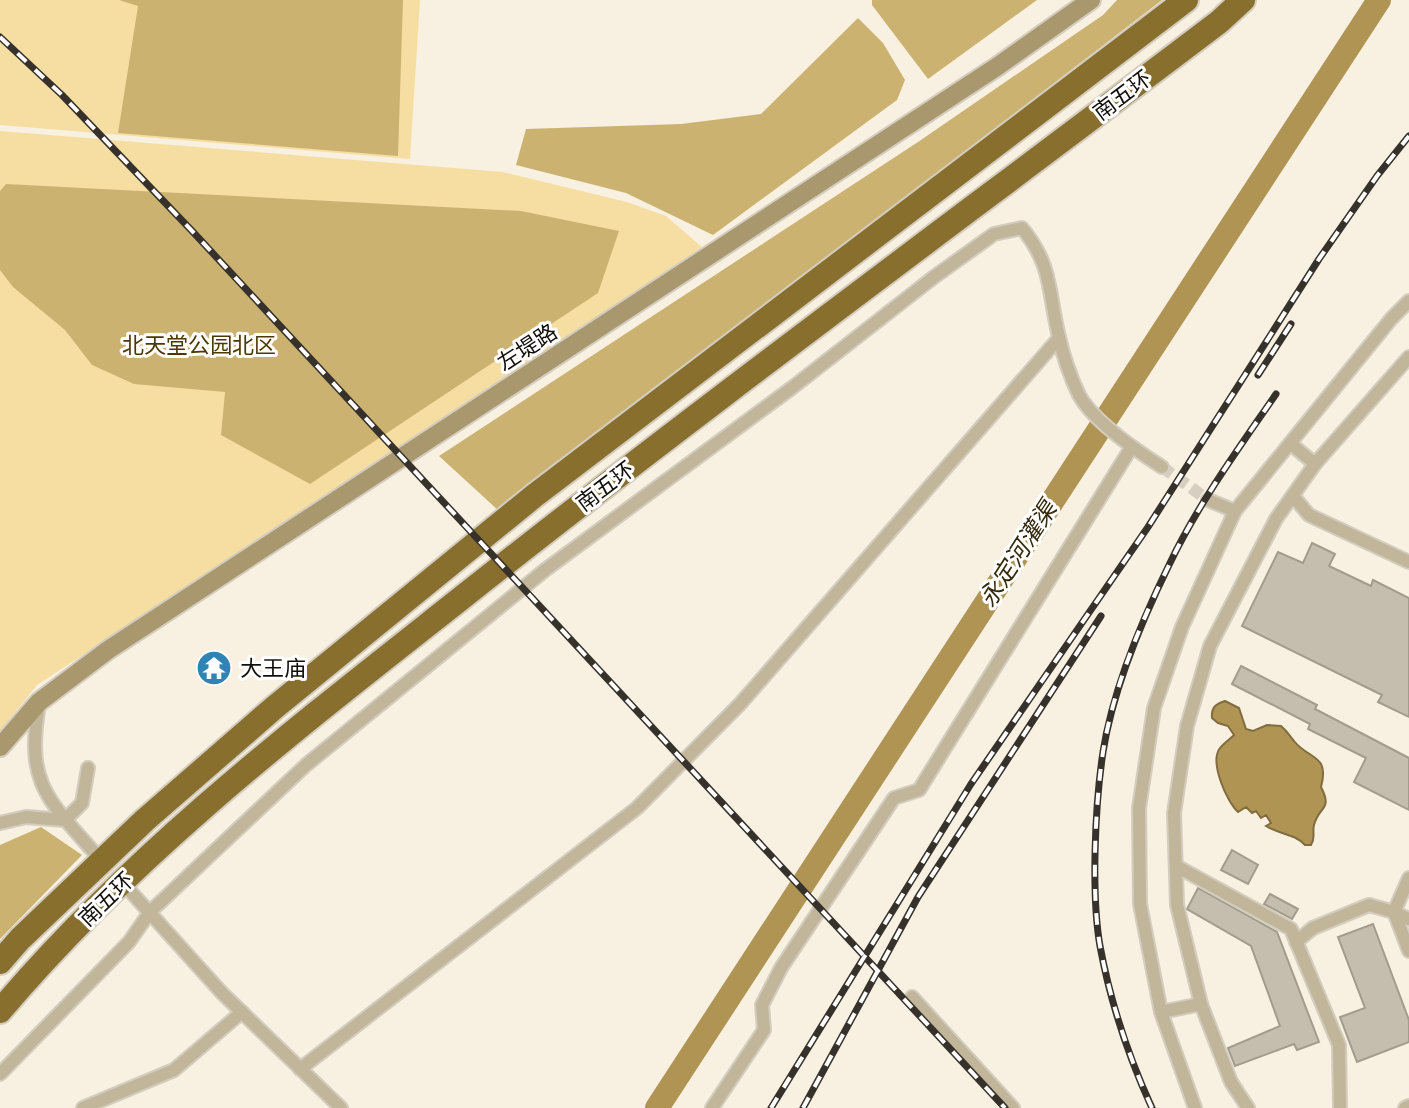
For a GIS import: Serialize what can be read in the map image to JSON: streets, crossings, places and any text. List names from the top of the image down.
{
  "streets": {
    "highway": ["南五环"],
    "main road": ["左堤路"]
  },
  "water": ["永定河灌渠"],
  "parks": ["北天堂公园北区"],
  "places": {
    "temple": ["大王庙"]
  }
}
